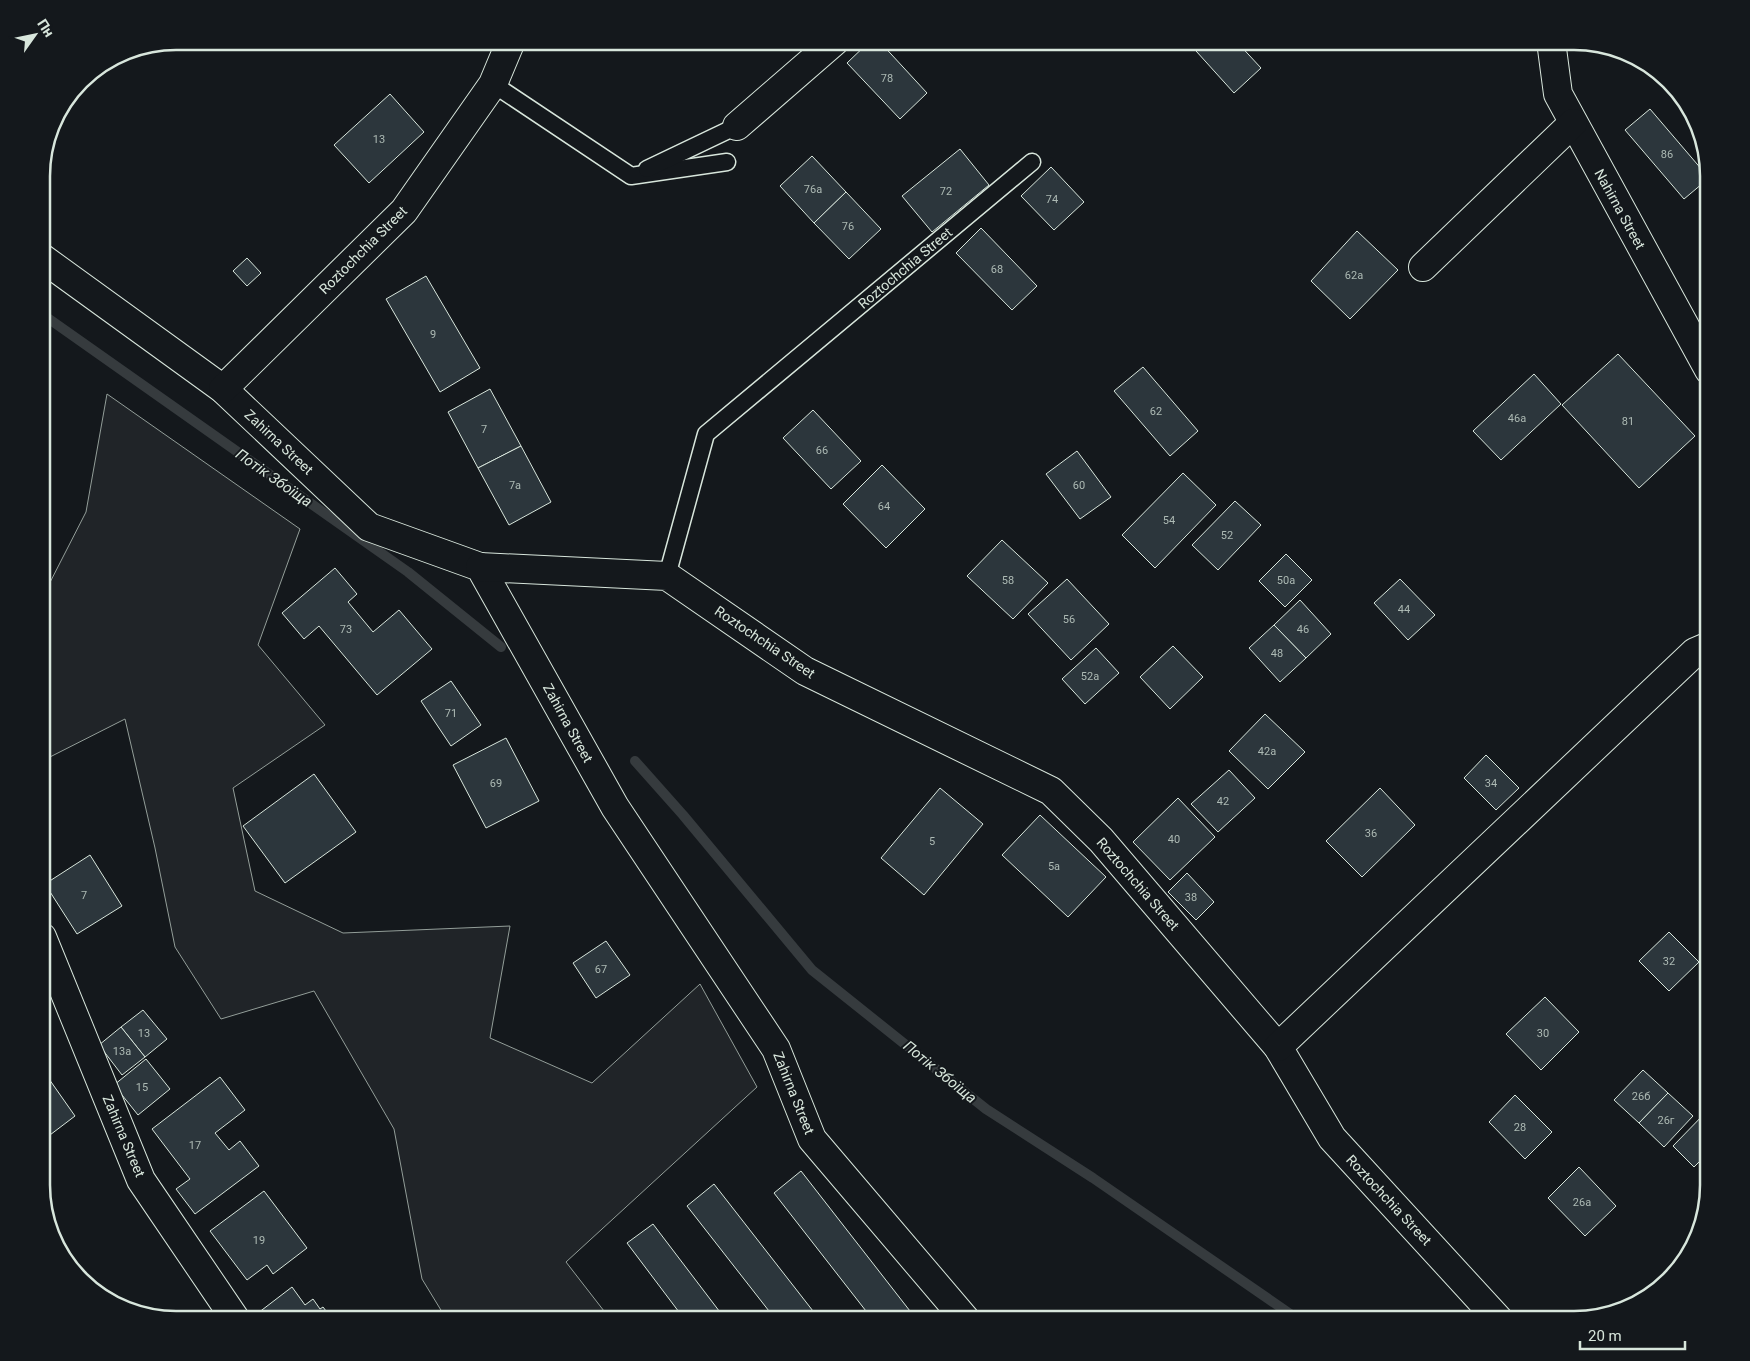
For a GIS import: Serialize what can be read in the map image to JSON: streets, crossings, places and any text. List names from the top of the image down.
{
  "streets": {
    "street": ["Nahirna Street", "Roztochchia Street", "Zahirna Street"]
  },
  "crossings": [
    ["Roztochchia Street", "Zahirna Street"]
  ],
  "water": ["Потік Збоїща"],
  "house_numbers": [
    "78",
    "13",
    "86",
    "76а",
    "72",
    "74",
    "76",
    "68",
    "62а",
    "9",
    "62",
    "46а",
    "81",
    "7",
    "66",
    "7а",
    "60",
    "64",
    "54",
    "52",
    "58",
    "50а",
    "44",
    "56",
    "73",
    "46",
    "48",
    "52а",
    "71",
    "42а",
    "69",
    "34",
    "42",
    "36",
    "40",
    "5",
    "5а",
    "7",
    "38",
    "32",
    "67",
    "13",
    "30",
    "13а",
    "15",
    "26б",
    "26г",
    "28",
    "17",
    "26а",
    "19"
  ],
  "scale_bar": "20 m",
  "north": "top right"
}
